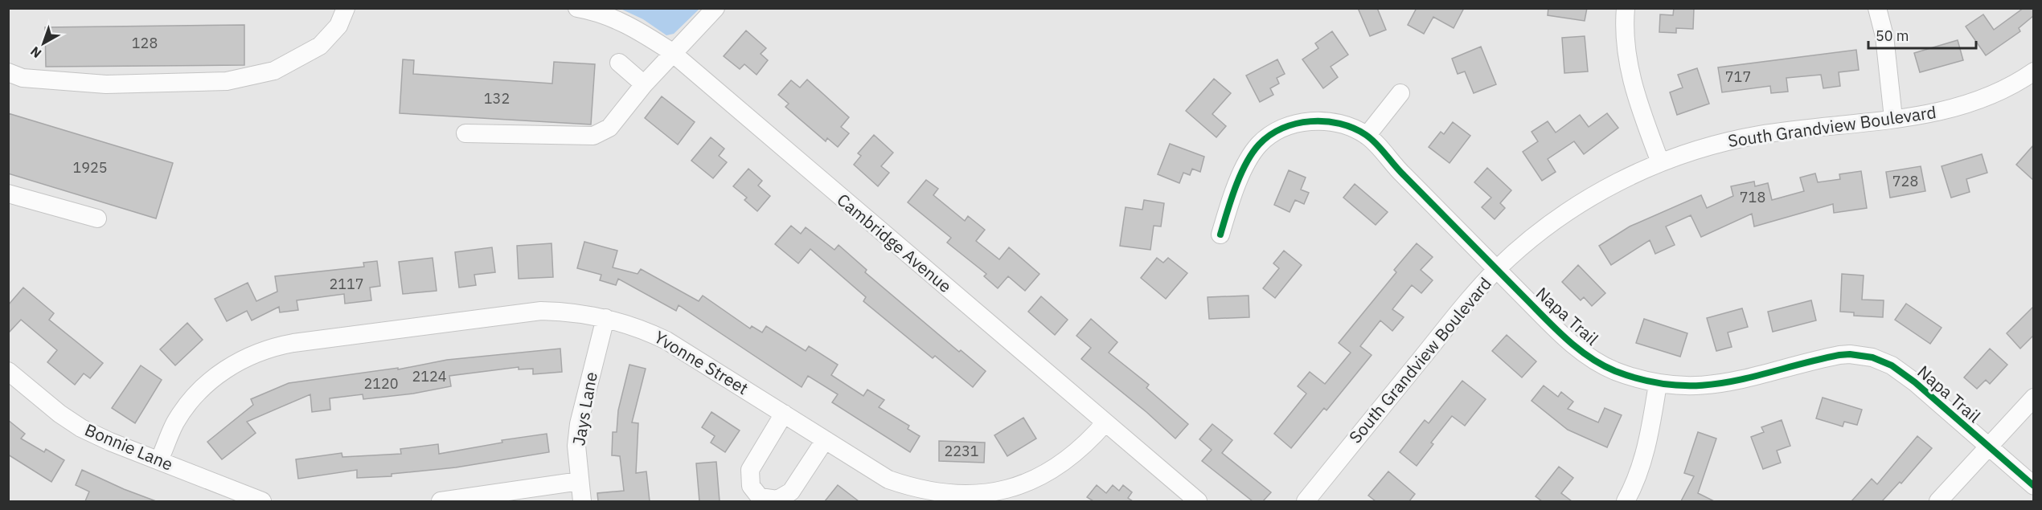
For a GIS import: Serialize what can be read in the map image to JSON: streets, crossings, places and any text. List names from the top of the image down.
{
  "streets": {
    "street": [
      "South Grandview Boulevard",
      "Cambridge Avenue",
      "Napa Trail",
      "Yvonne Street",
      "Jays Lane",
      "Bonnie Lane"
    ]
  },
  "crossings": [
    ["South Grandview Boulevard", "Napa Trail"],
    ["Cambridge Avenue", "Yvonne Street"],
    ["Yvonne Street", "Jays Lane"],
    ["Yvonne Street", "Bonnie Lane"]
  ],
  "house_numbers": [
    "128",
    "717",
    "132",
    "1925",
    "728",
    "718",
    "2117",
    "2124",
    "2120",
    "2231"
  ],
  "scale_bar": "50 m",
  "north": "bottom left"
}
